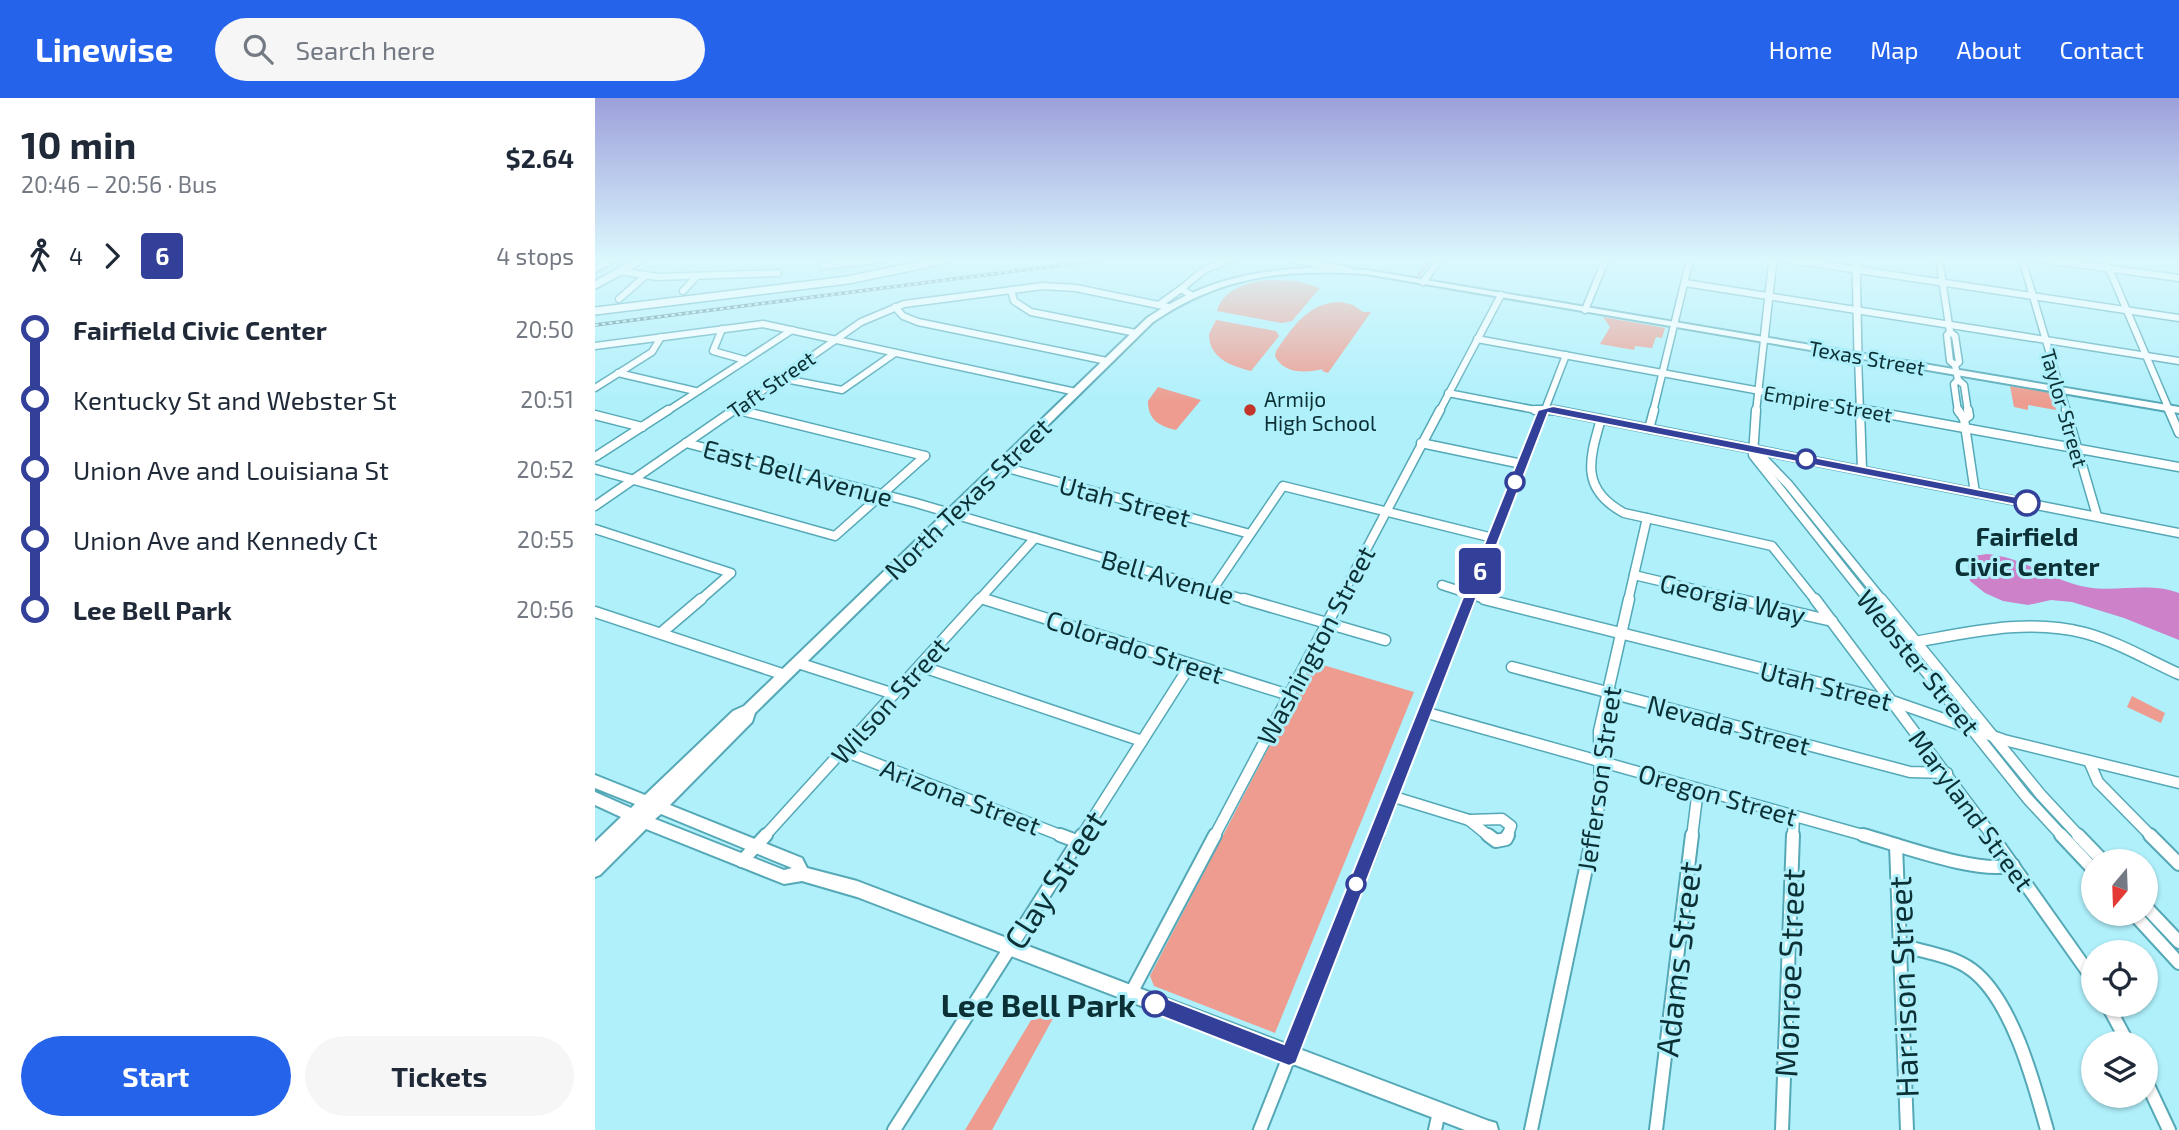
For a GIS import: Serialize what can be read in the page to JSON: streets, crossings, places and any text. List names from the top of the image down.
{
  "streets": {
    "main road": ["Texas Street", "North Texas Street"],
    "street": [
      "Taft Street",
      "Empire Street",
      "Taylor Street",
      "East Bell Avenue",
      "Utah Street",
      "Bell Avenue",
      "Georgia Way",
      "Washington Street",
      "Colorado Street",
      "Webster Street",
      "Wilson Street",
      "Nevada Street",
      "Jefferson Street",
      "Oregon Street",
      "Arizona Street",
      "Maryland Street",
      "Clay Street",
      "Adams Street",
      "Monroe Street",
      "Harrison Street"
    ]
  },
  "crossings": [
    ["Texas Street", "Taylor Street"],
    ["Taft Street", "East Bell Avenue"],
    ["Empire Street", "Taylor Street"],
    ["Empire Street", "Washington Street"],
    ["East Bell Avenue", "North Texas Street"],
    ["East Bell Avenue", "Bell Avenue"],
    ["North Texas Street", "Utah Street"],
    ["North Texas Street", "Bell Avenue"],
    ["Utah Street", "Webster Street"],
    ["Utah Street", "Jefferson Street"],
    ["Utah Street", "Maryland Street"],
    ["Bell Avenue", "Washington Street"],
    ["Bell Avenue", "Wilson Street"],
    ["Georgia Way", "Jefferson Street"],
    ["Georgia Way", "Maryland Street"],
    ["Washington Street", "Colorado Street"],
    ["Colorado Street", "Wilson Street"],
    ["Colorado Street", "Clay Street"],
    ["Wilson Street", "Arizona Street"],
    ["Nevada Street", "Jefferson Street"],
    ["Nevada Street", "Maryland Street"],
    ["Jefferson Street", "Oregon Street"],
    ["Jefferson Street", "Maryland Street"],
    ["Oregon Street", "Maryland Street"],
    ["Oregon Street", "Adams Street"],
    ["Oregon Street", "Monroe Street"],
    ["Oregon Street", "Harrison Street"],
    ["Arizona Street", "Clay Street"]
  ],
  "places": ["Armijo High School", "Fairfield Civic Center", "Lee Bell Park"],
  "lines": ["bus line 6"],
  "north": "bottom",
  "page": {
    "header": "Linewise",
    "search": "Search here",
    "nav": [
      "Home",
      "Map",
      "About",
      "Contact"
    ],
    "heading": ["10 min", "20:46 – 20:56 · Bus", "$2.64"],
    "on_map": "6",
    "legs": ["4", "6", "4 stops"],
    "list": [
      {
        "name": "Fairfield Civic Center",
        "value": "20:50"
      },
      {
        "name": "Kentucky St and Webster St",
        "value": "20:51"
      },
      {
        "name": "Union Ave and Louisiana St",
        "value": "20:52"
      },
      {
        "name": "Union Ave and Kennedy Ct",
        "value": "20:55"
      },
      {
        "name": "Lee Bell Park",
        "value": "20:56"
      }
    ],
    "buttons": ["Start", "Tickets"]
  }
}
